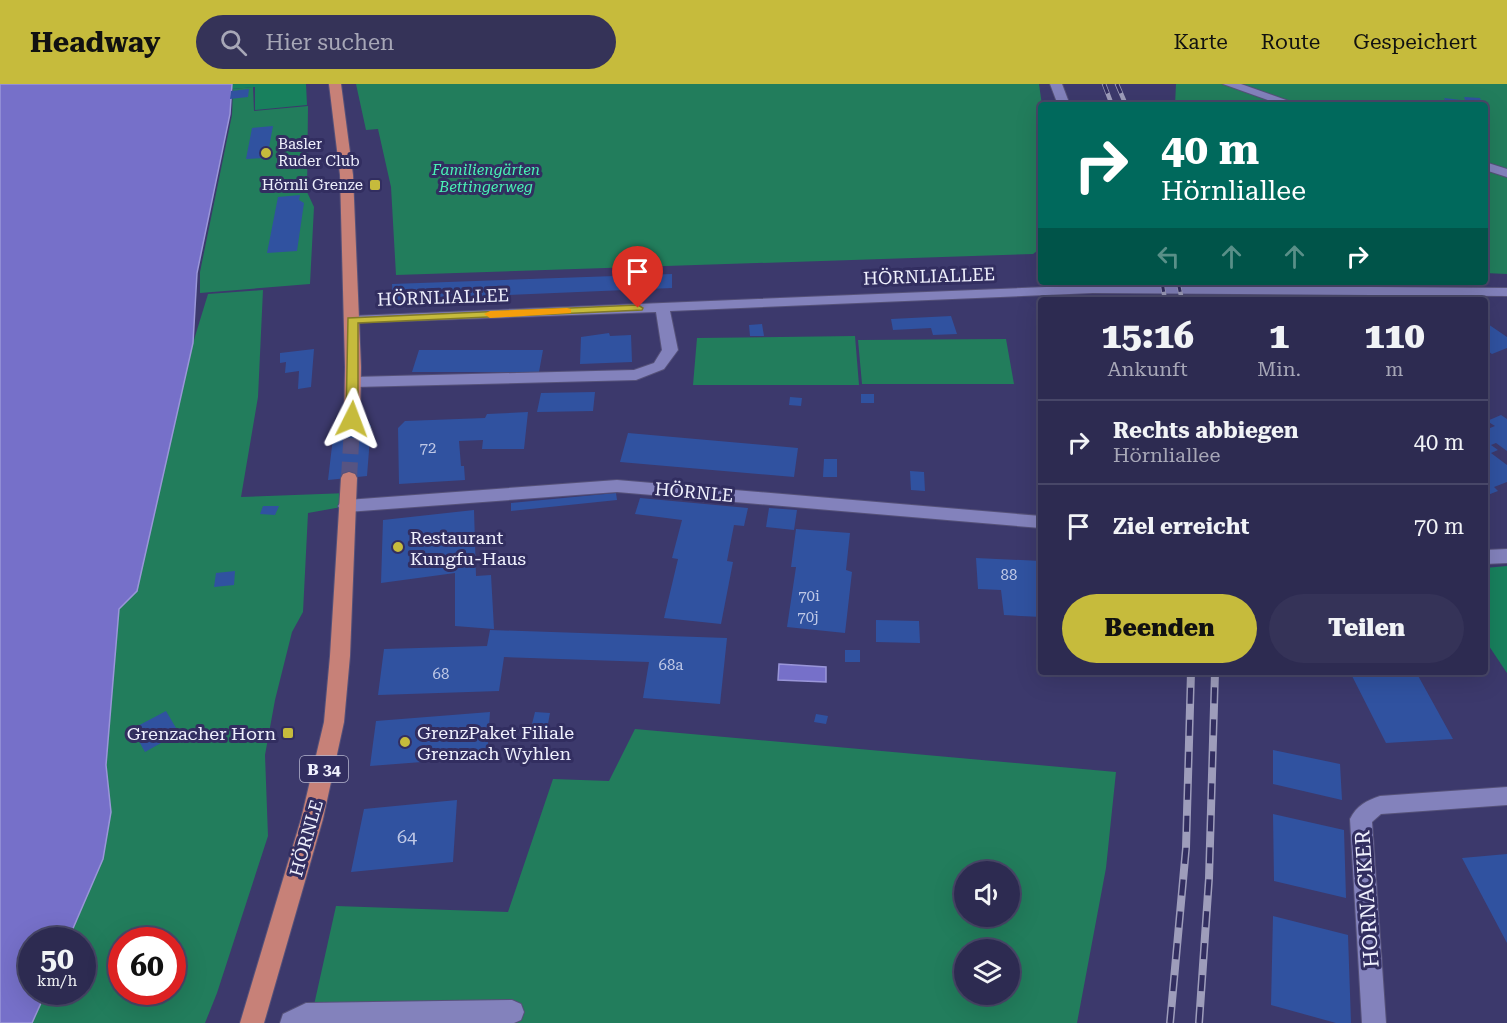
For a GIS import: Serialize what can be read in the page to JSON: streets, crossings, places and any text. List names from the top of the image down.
{
  "streets": {
    "main road": ["HÖRNLE", "B 34"],
    "street": ["HÖRNLIALLEE", "HORNACKER"]
  },
  "parks": ["Familiengärten Bettingerweg"],
  "places": {
    "other": ["Basler Ruder Club", "Restaurant Kungfu-Haus", "GrenzPaket Filiale Grenzach Wyhlen"],
    "transit": ["Hörnli Grenze", "Grenzacher Horn"]
  },
  "house_numbers": [
    "72",
    "88",
    "70i",
    "70j",
    "68a",
    "68",
    "64"
  ],
  "page": {
    "header": "Headway",
    "search": "Hier suchen",
    "nav": ["Karte", "Route", "Gespeichert"],
    "turn": ["40 m", "Hörnliallee"],
    "eta": [
      "15:16",
      "Ankunft",
      "1",
      "Min.",
      "110",
      "m"
    ],
    "list": [
      {
        "name": "Rechts abbiegen",
        "note": "Hörnliallee",
        "value": "40 m"
      },
      {
        "name": "Ziel erreicht",
        "value": "70 m"
      }
    ],
    "buttons": ["Beenden", "Teilen"],
    "speed": "50 km/h",
    "limit": "60"
  }
}
